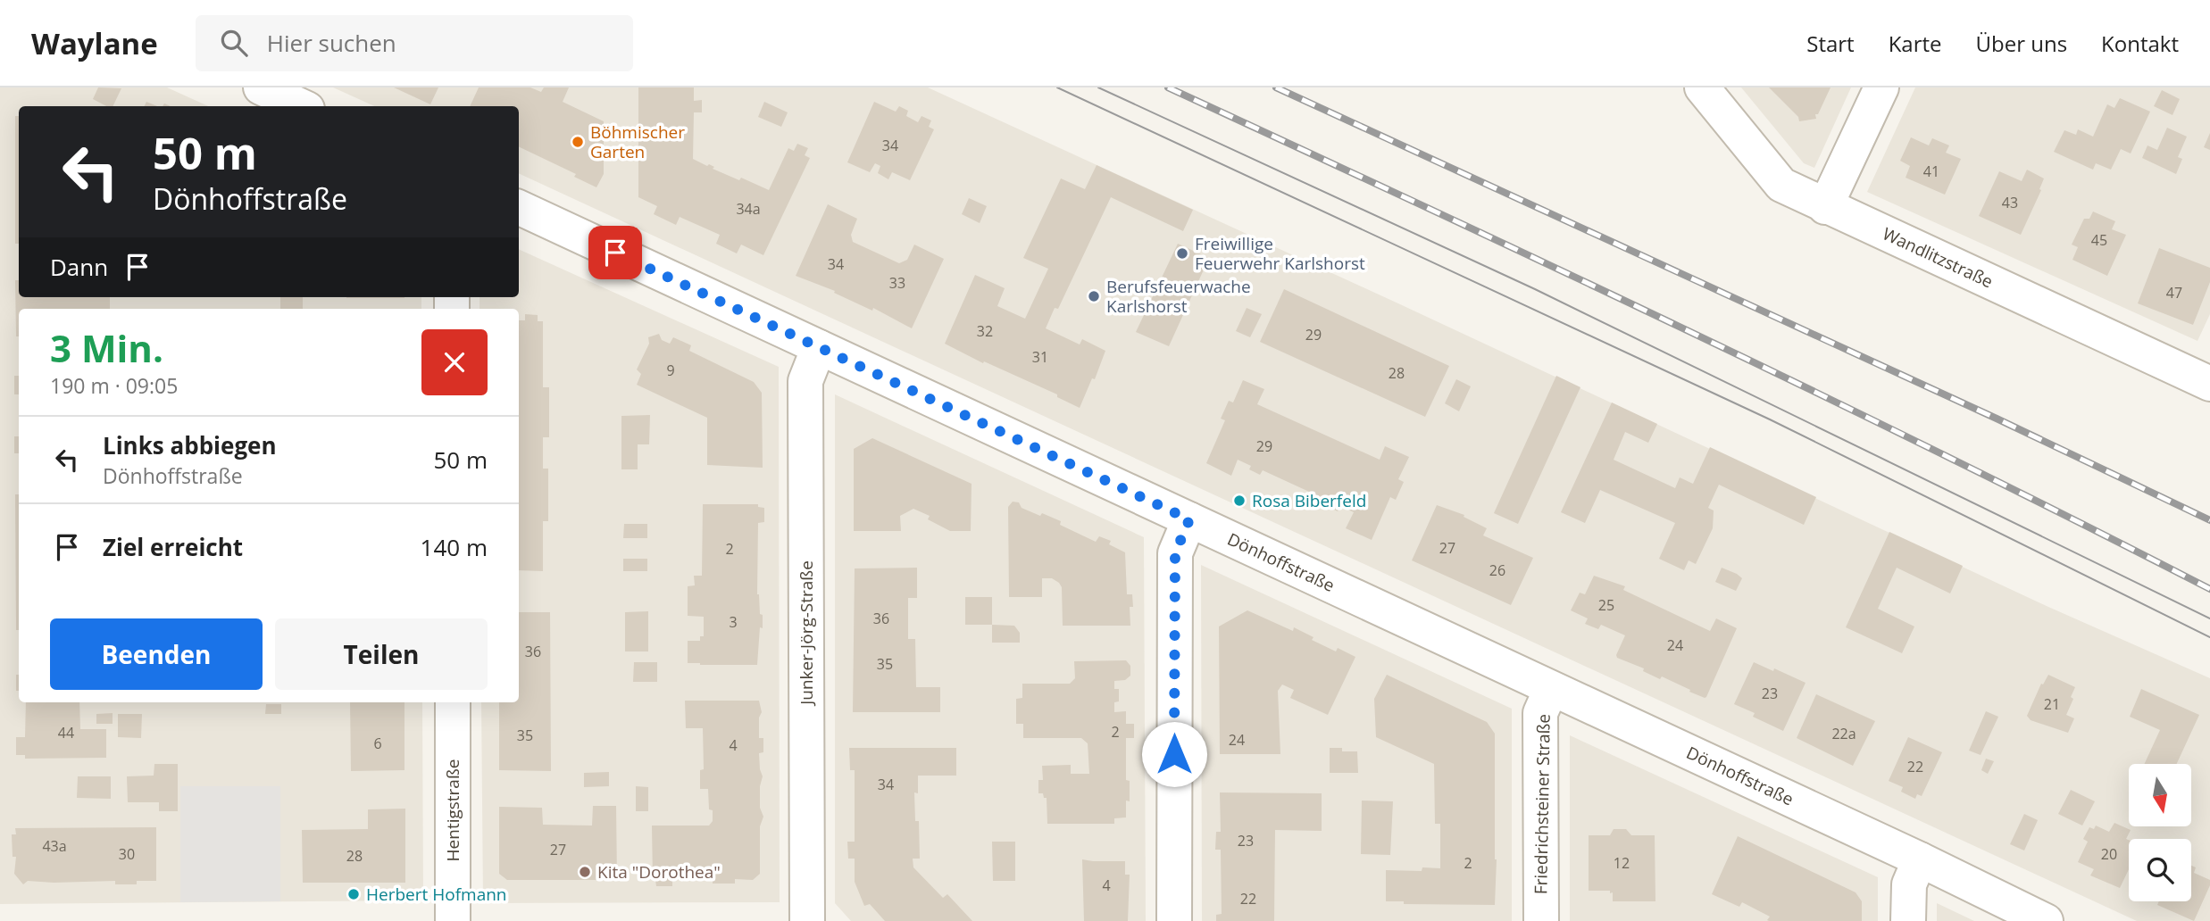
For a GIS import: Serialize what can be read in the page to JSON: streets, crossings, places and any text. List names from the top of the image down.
{
  "streets": {
    "street": [
      "Wandlitzstraße",
      "Dönhoffstraße",
      "Junker-Jörg-Straße",
      "Friedrichsteiner Straße",
      "Hentigstraße"
    ]
  },
  "crossings": [
    ["Dönhoffstraße", "Junker-Jörg-Straße"],
    ["Dönhoffstraße", "Friedrichsteiner Straße"]
  ],
  "places": [
    "Böhmischer Garten",
    "Freiwillige Feuerwehr Karlshorst",
    "Berufsfeuerwache Karlshorst",
    "Rosa Biberfeld",
    "Kita \"Dorothea\"",
    "Herbert Hofmann"
  ],
  "house_numbers": [
    "34",
    "41",
    "43",
    "34a",
    "45",
    "34",
    "33",
    "47",
    "32",
    "29",
    "31",
    "9",
    "28",
    "29",
    "27",
    "2",
    "26",
    "25",
    "36",
    "3",
    "24",
    "36",
    "35",
    "23",
    "21",
    "2",
    "44",
    "22a",
    "35",
    "24",
    "6",
    "4",
    "22",
    "34",
    "23",
    "43a",
    "27",
    "30",
    "20",
    "28",
    "2",
    "12",
    "4",
    "22"
  ],
  "north": "bottom",
  "page": {
    "header": "Waylane",
    "search": "Hier suchen",
    "nav": [
      "Start",
      "Karte",
      "Über uns",
      "Kontakt"
    ],
    "turn": ["50 m", "Dönhoffstraße"],
    "then": "Dann",
    "heading": ["3 Min.", "190 m · 09:05"],
    "list": [
      {
        "name": "Links abbiegen",
        "note": "Dönhoffstraße",
        "value": "50 m"
      },
      {
        "name": "Ziel erreicht",
        "value": "140 m"
      }
    ],
    "buttons": ["Beenden", "Teilen"]
  }
}
